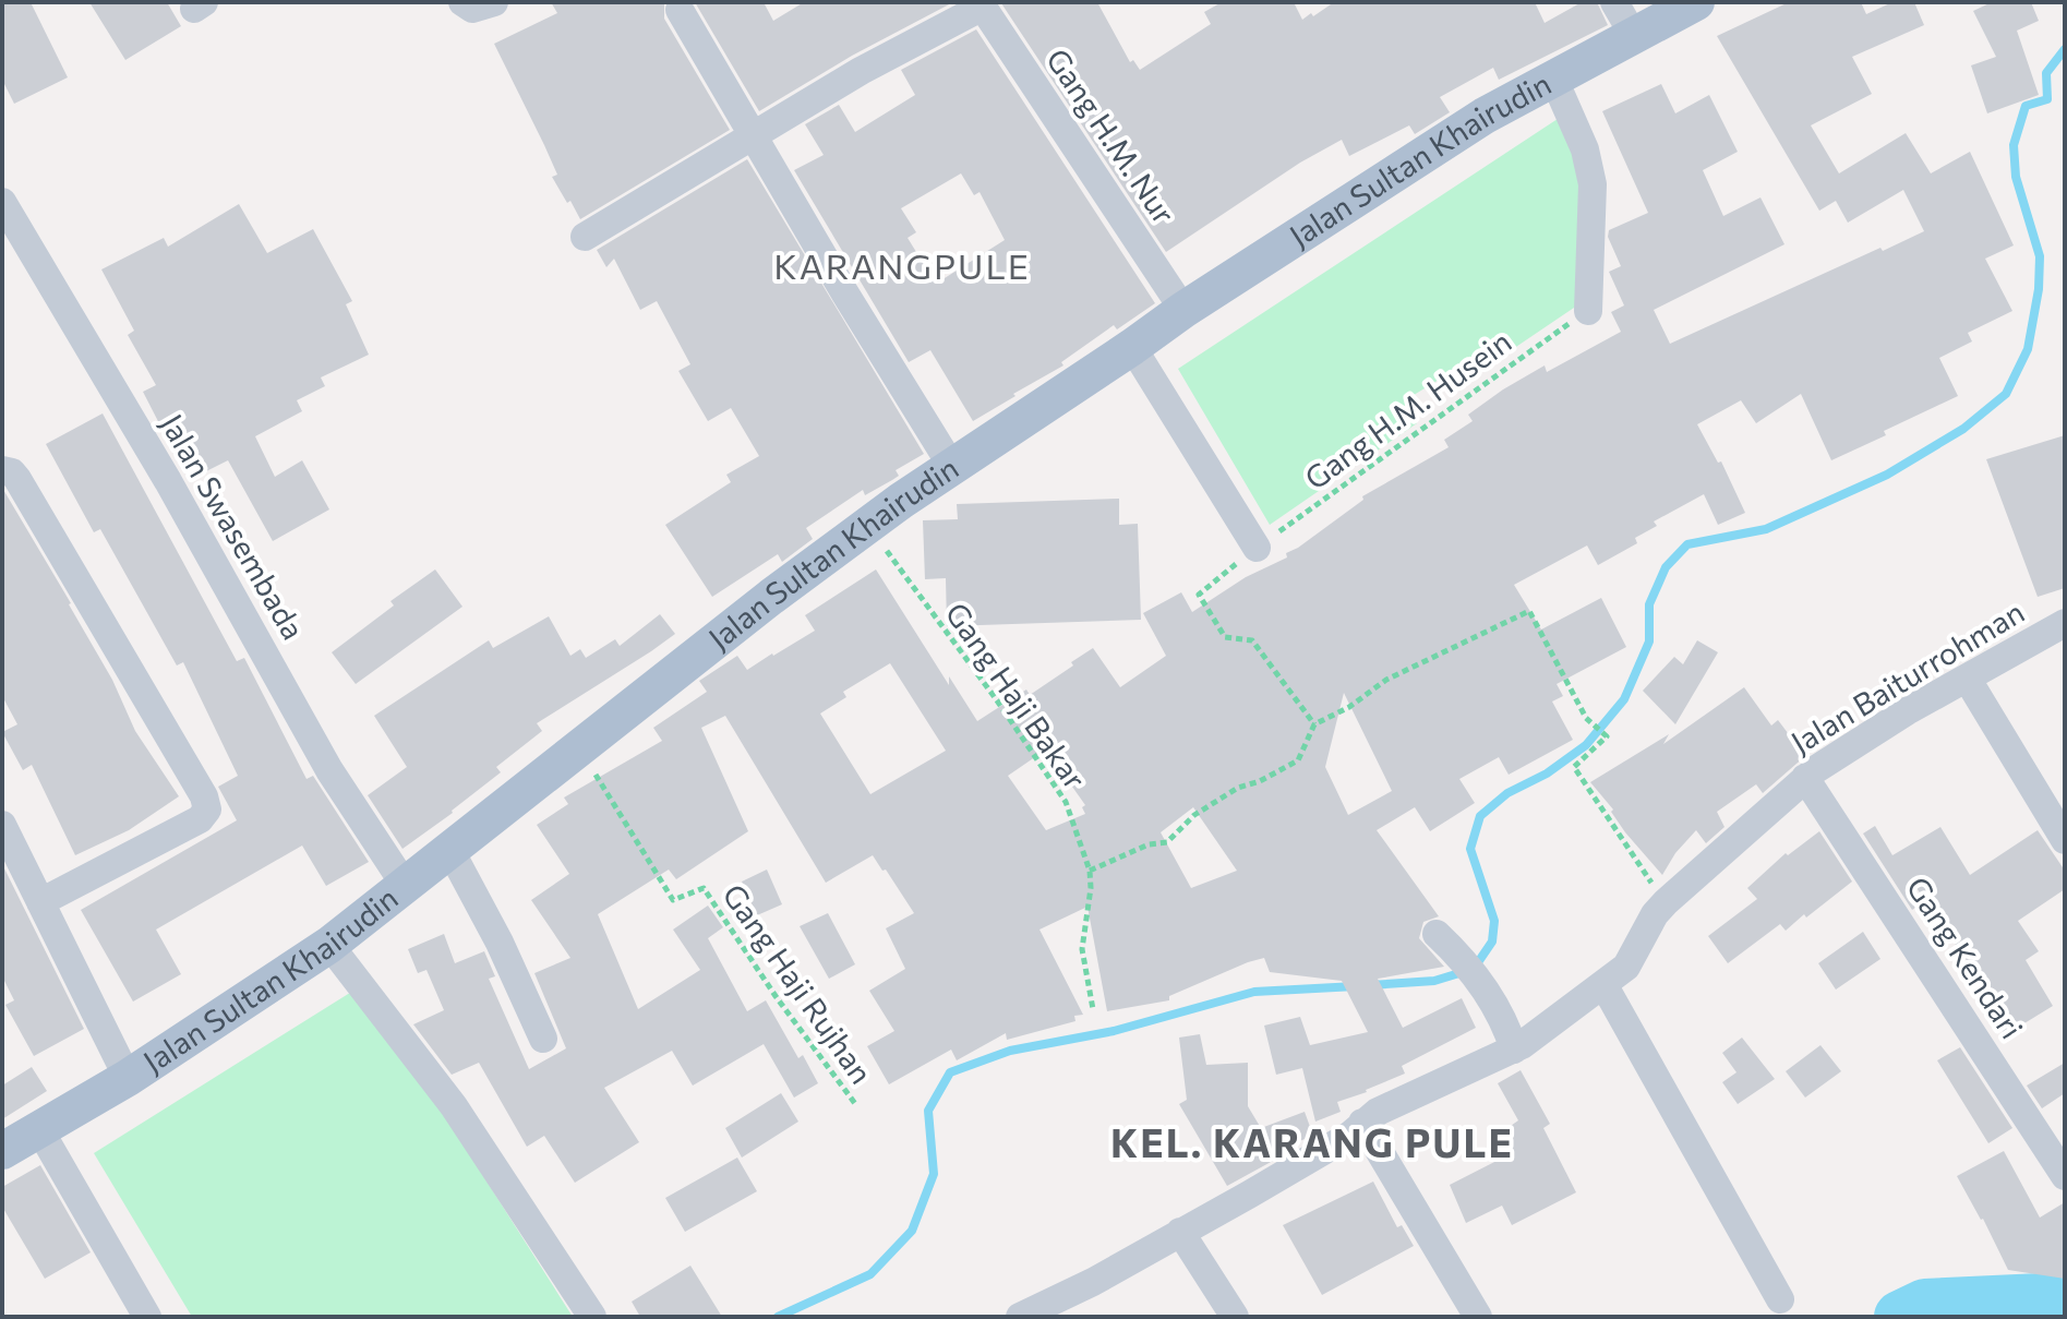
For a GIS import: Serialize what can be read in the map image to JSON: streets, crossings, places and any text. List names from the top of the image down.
{
  "streets": {
    "main road": ["Jalan Sultan Khairudin"],
    "street": [
      "Gang H.M. Nur",
      "Jalan Swasembada",
      "Jalan Baiturrohman",
      "Gang Kendari"
    ],
    "path": ["Gang H.M. Husein", "Gang Haji Bakar", "Gang Haji Rujhan"]
  },
  "crossings": [
    ["Gang H.M. Nur", "Jalan Sultan Khairudin"],
    ["Jalan Sultan Khairudin", "Jalan Swasembada"],
    ["Jalan Sultan Khairudin", "Gang Haji Bakar"],
    ["Jalan Sultan Khairudin", "Gang Haji Rujhan"],
    ["Jalan Baiturrohman", "Gang Kendari"]
  ],
  "districts": ["KARANGPULE", "KEL. KARANG PULE"]
}
